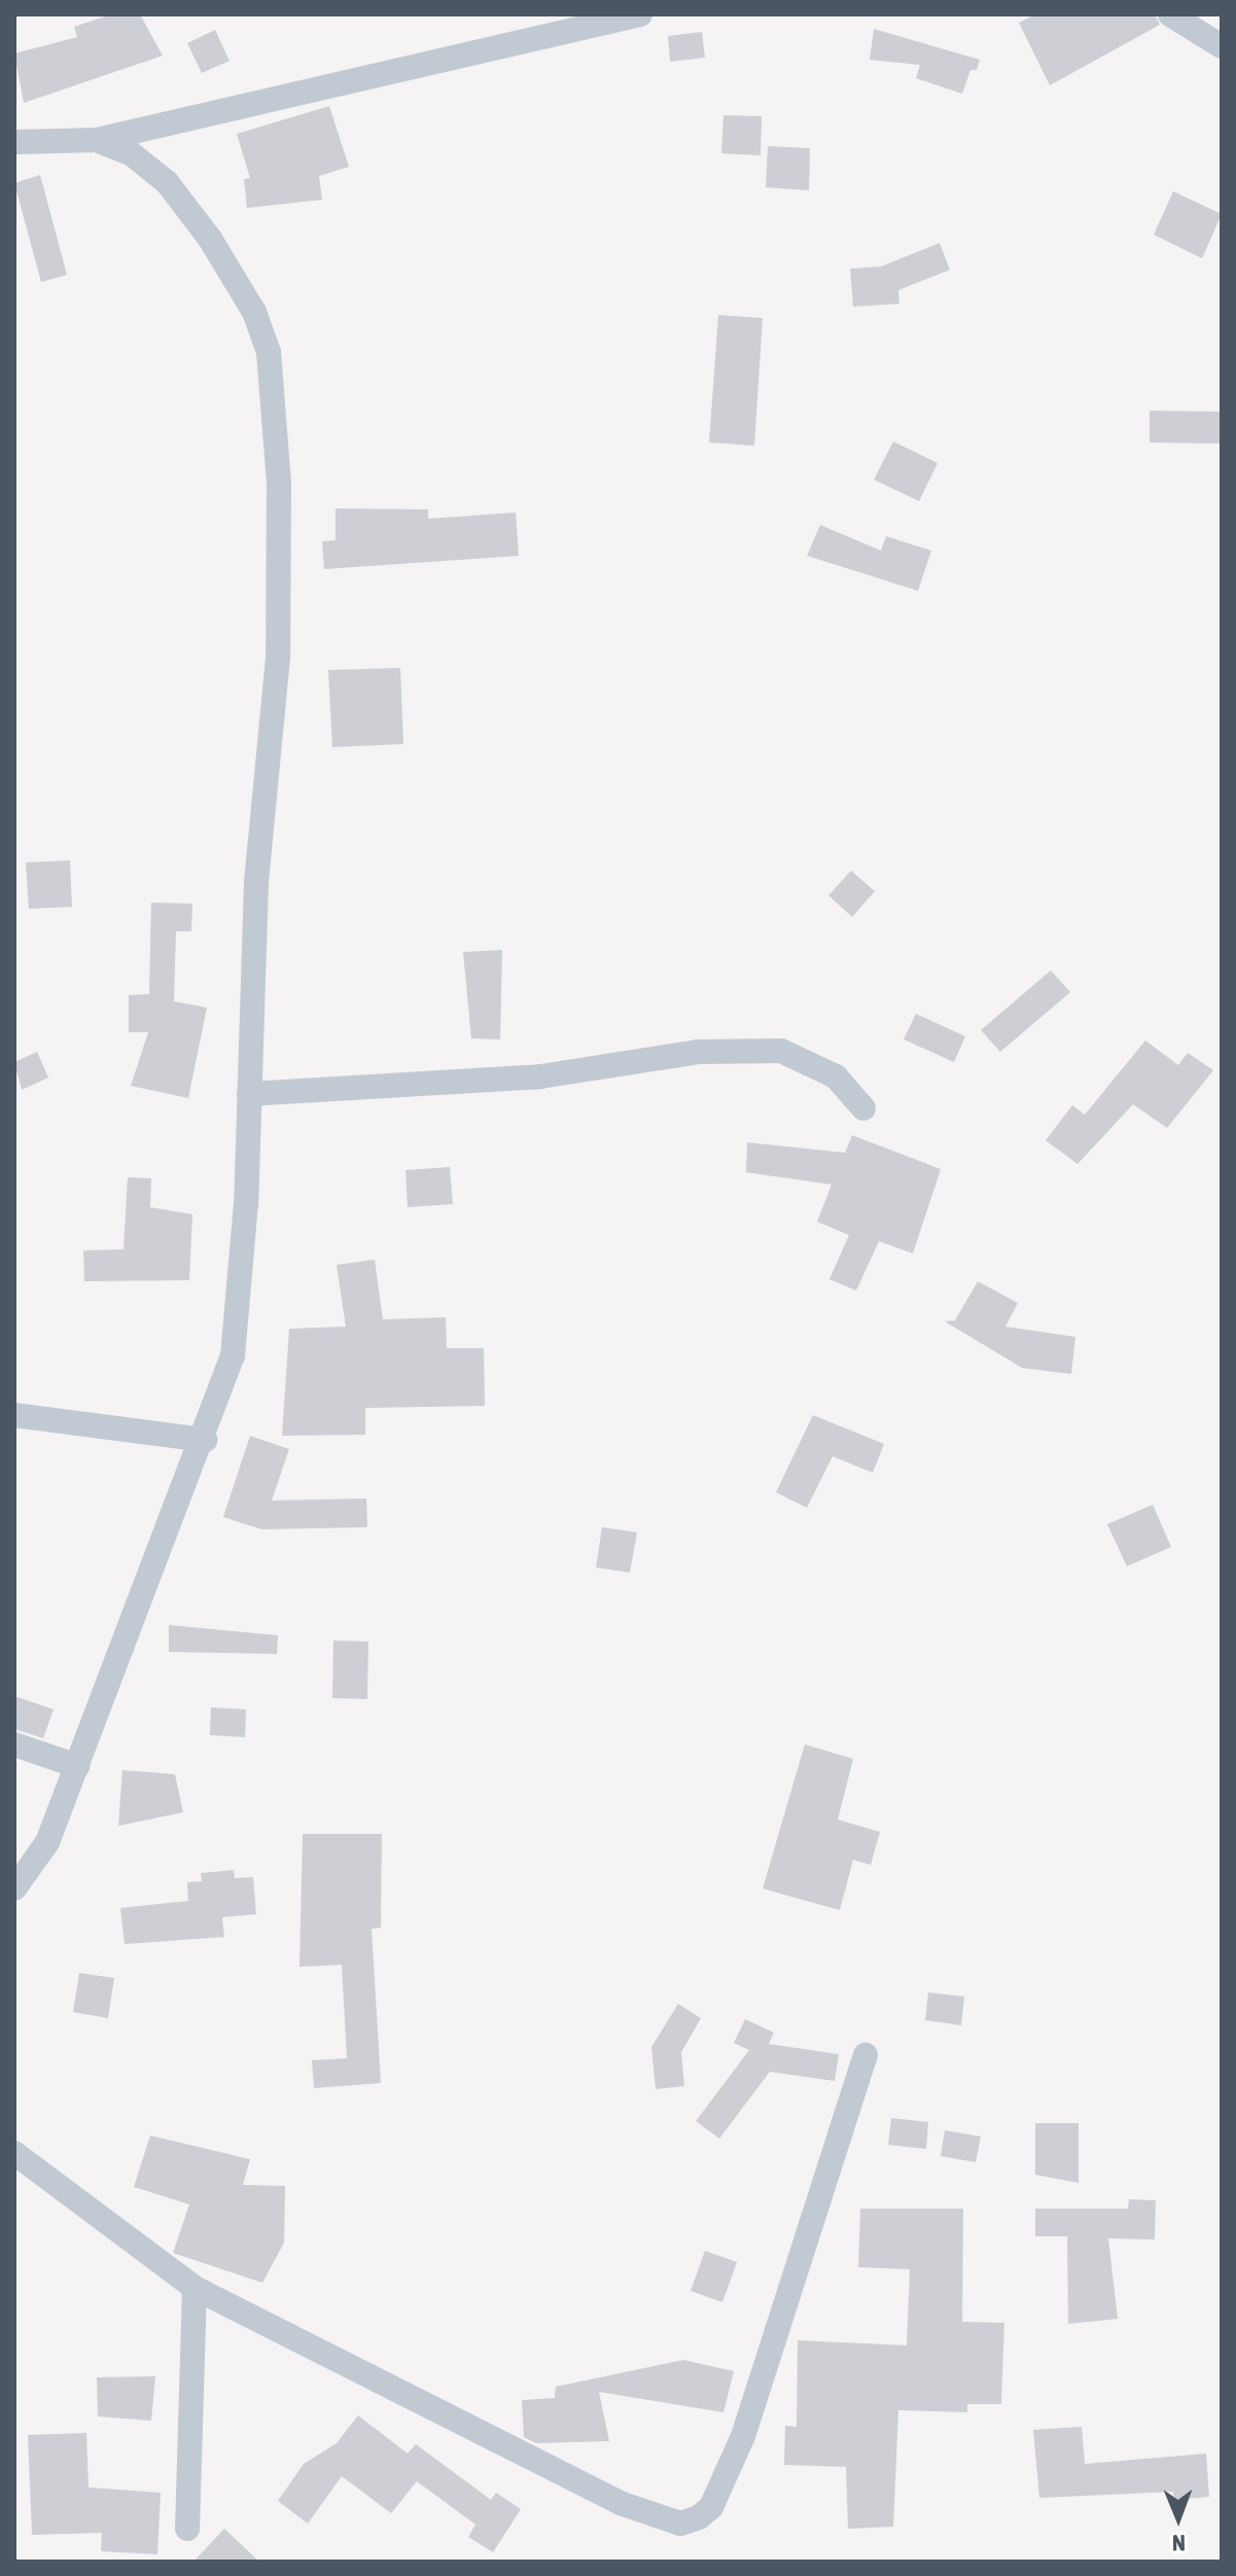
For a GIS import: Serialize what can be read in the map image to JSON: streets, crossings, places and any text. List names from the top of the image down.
{
  "north": "bottom"
}
